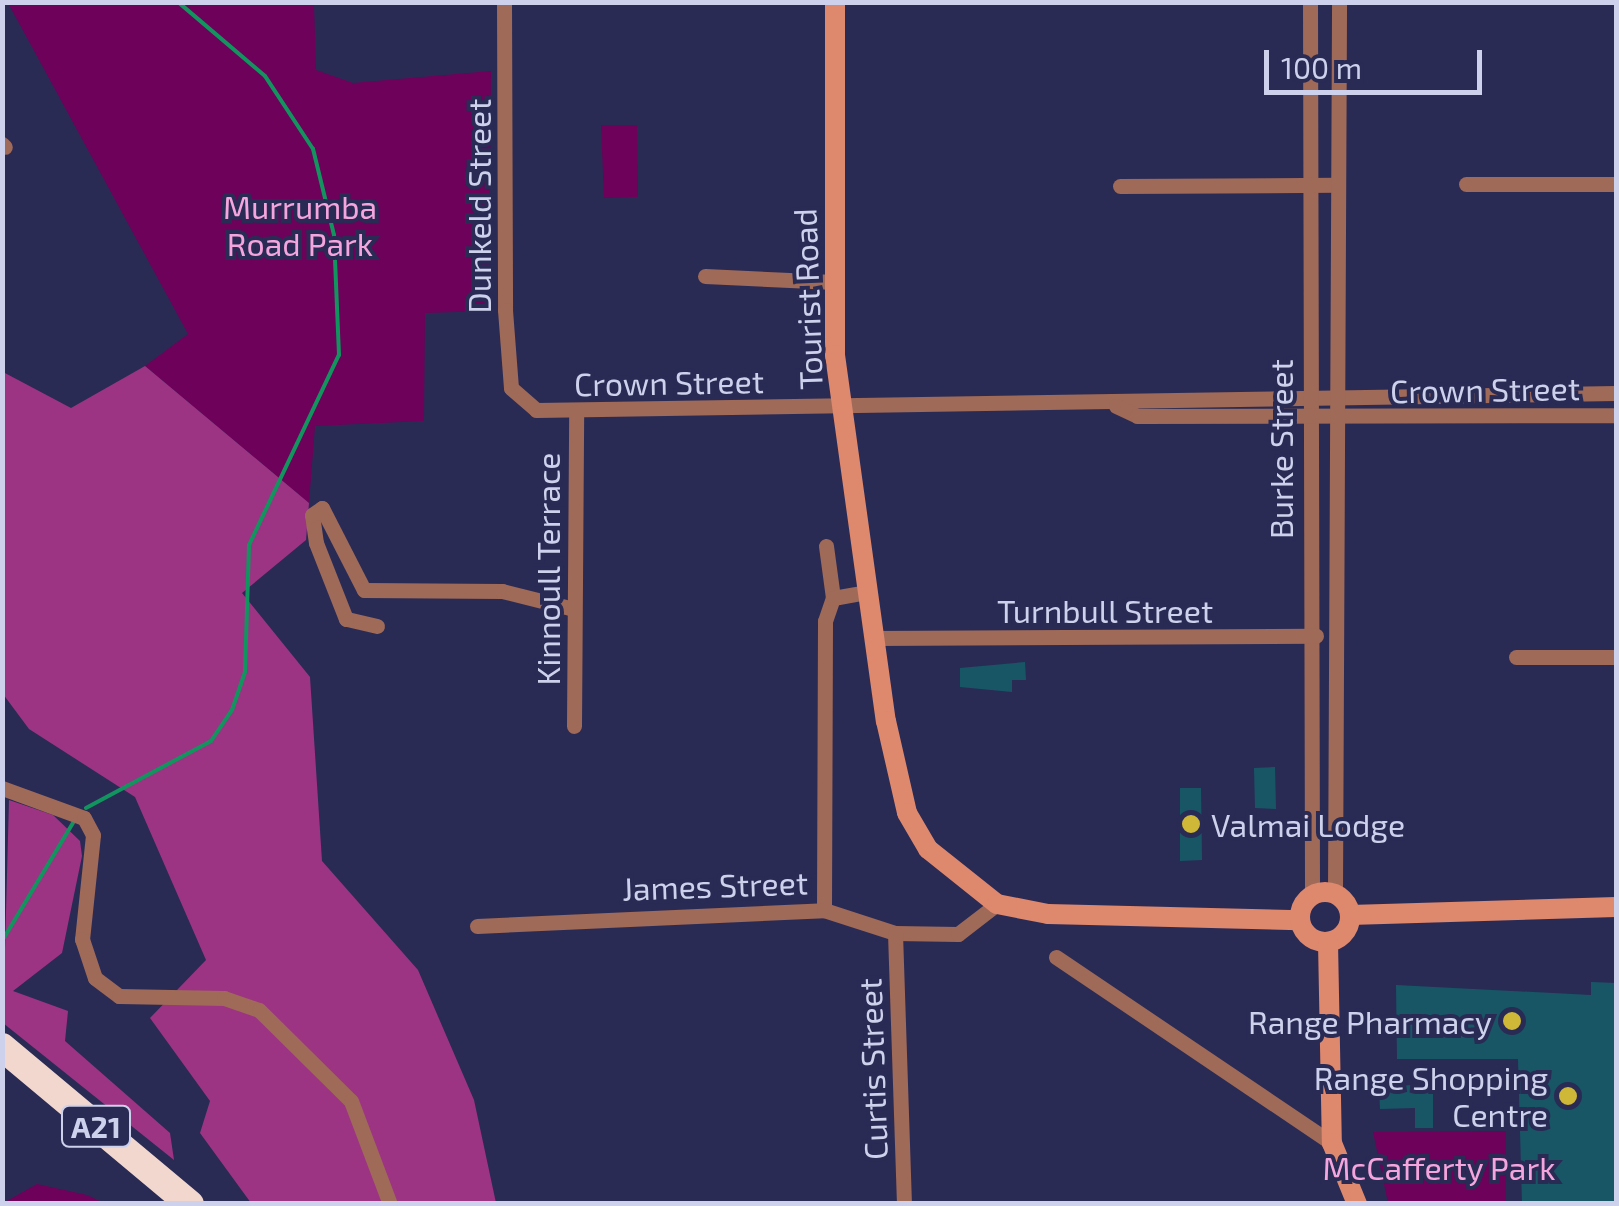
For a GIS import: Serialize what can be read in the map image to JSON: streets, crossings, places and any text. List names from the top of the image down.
{
  "streets": {
    "highway": ["A21"],
    "street": [
      "Dunkeld Street",
      "Tourist Road",
      "Crown Street",
      "Burke Street",
      "Kinnoull Terrace",
      "Turnbull Street",
      "James Street",
      "Curtis Street"
    ]
  },
  "crossings": [
    ["Dunkeld Street", "Crown Street"],
    ["Tourist Road", "Crown Street"],
    ["Tourist Road", "Turnbull Street"],
    ["Tourist Road", "James Street"],
    ["Crown Street", "Burke Street"],
    ["Crown Street", "Kinnoull Terrace"],
    ["Burke Street", "Turnbull Street"],
    ["James Street", "Curtis Street"]
  ],
  "parks": ["Murrumba Road Park", "McCafferty Park"],
  "places": ["Valmai Lodge", "Range Pharmacy", "Range Shopping Centre"],
  "scale_bar": "100 m"
}
